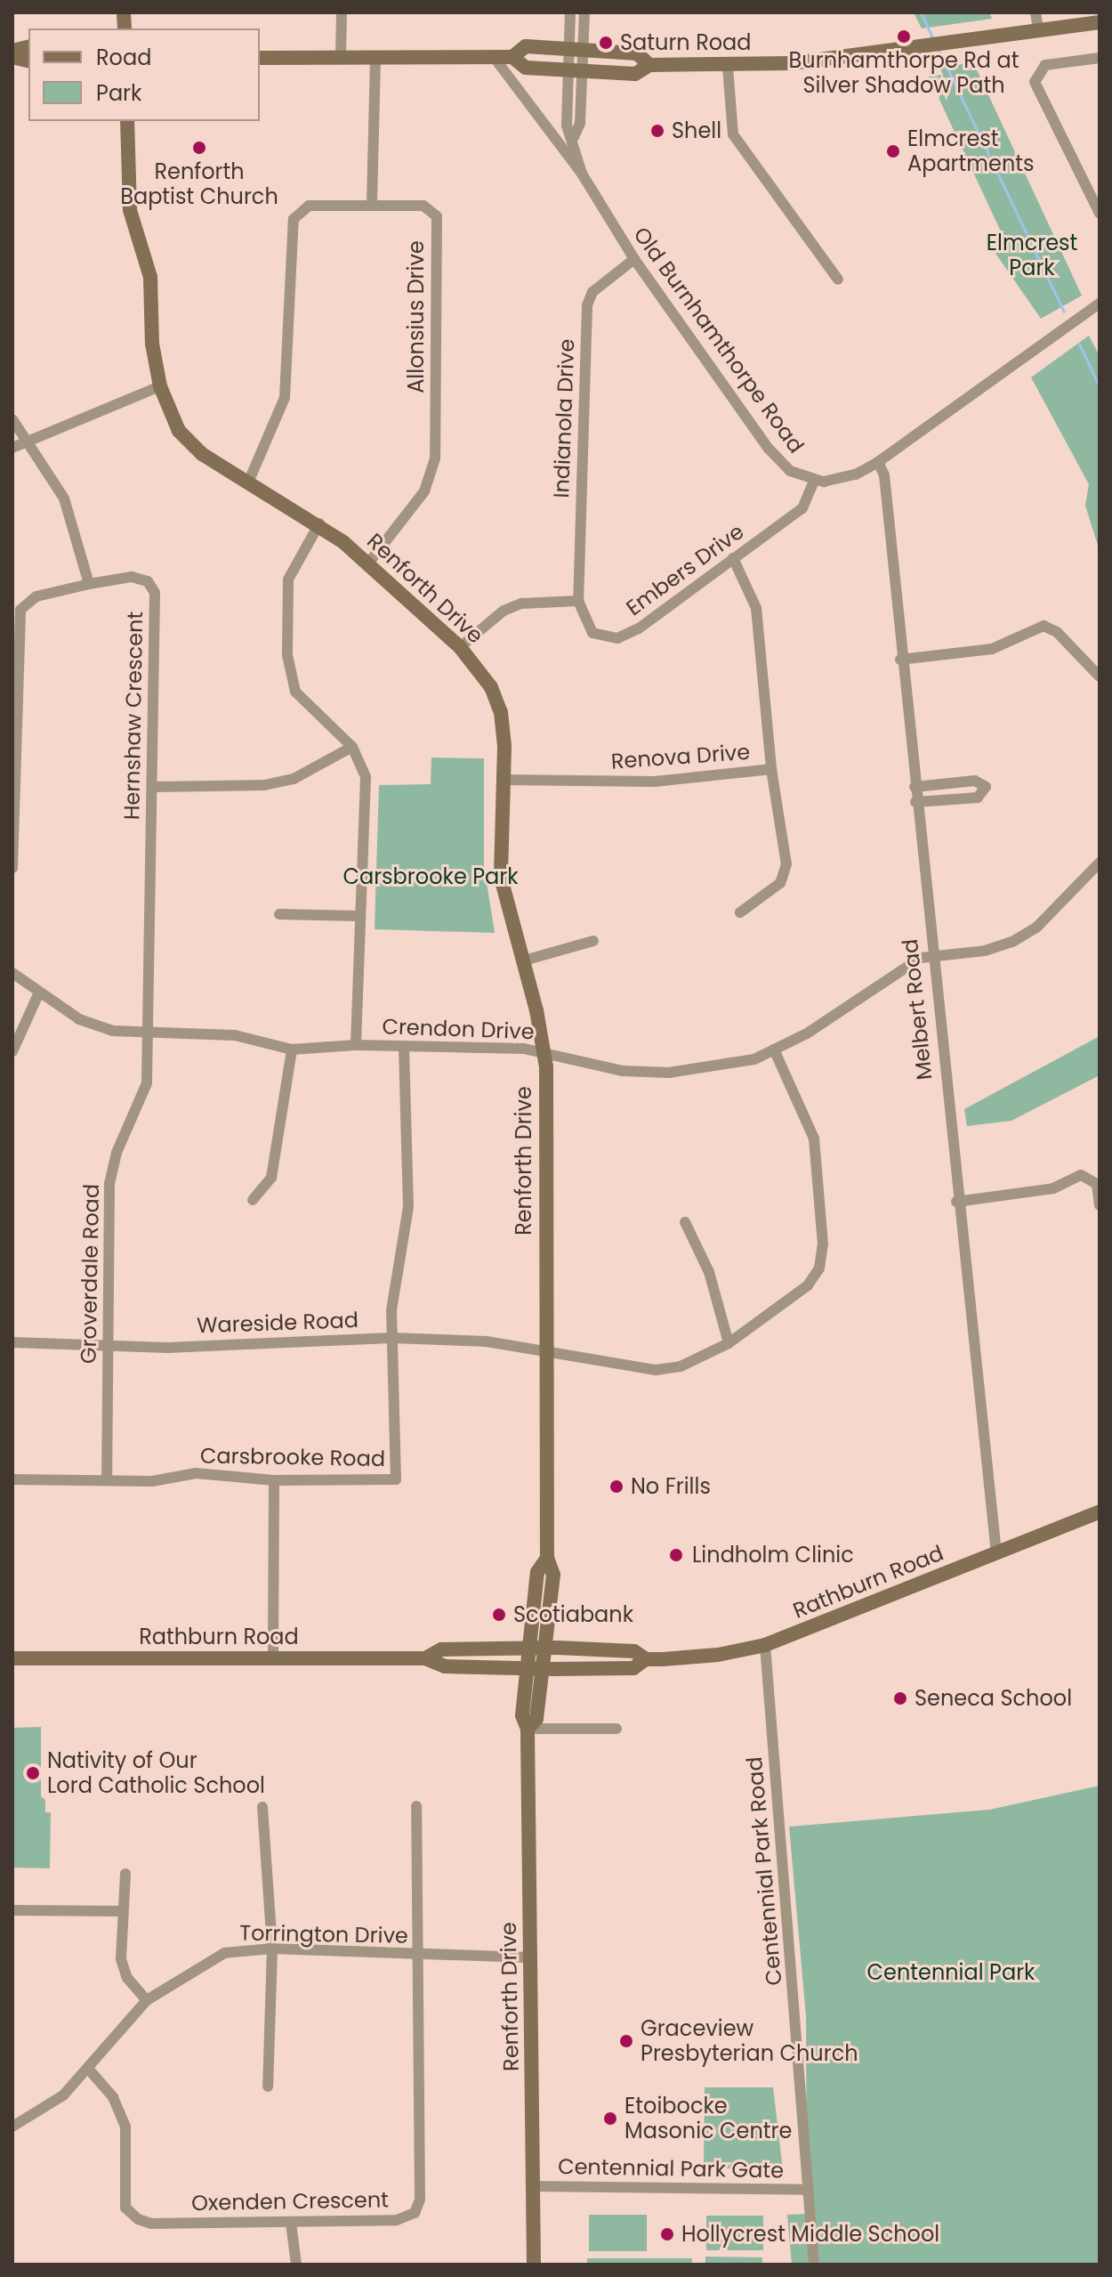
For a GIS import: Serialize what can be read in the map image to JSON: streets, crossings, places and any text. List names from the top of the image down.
{
  "streets": {
    "street": [
      "Allonsius Drive",
      "Old Burnhamthorpe Road",
      "Indianola Drive",
      "Embers Drive",
      "Renforth Drive",
      "Hernshaw Crescent",
      "Renova Drive",
      "Melbert Road",
      "Crendon Drive",
      "Groverdale Road",
      "Wareside Road",
      "Carsbrooke Road",
      "Rathburn Road",
      "Centennial Park Road",
      "Torrington Drive",
      "Centennial Park Gate",
      "Oxenden Crescent"
    ]
  },
  "crossings": [
    ["Allonsius Drive", "Renforth Drive"],
    ["Old Burnhamthorpe Road", "Indianola Drive"],
    ["Old Burnhamthorpe Road", "Embers Drive"],
    ["Indianola Drive", "Embers Drive"],
    ["Embers Drive", "Renova Drive"],
    ["Renforth Drive", "Renova Drive"],
    ["Renforth Drive", "Crendon Drive"],
    ["Renforth Drive", "Wareside Road"],
    ["Renforth Drive", "Rathburn Road"],
    ["Renforth Drive", "Torrington Drive"],
    ["Renforth Drive", "Centennial Park Gate"],
    ["Hernshaw Crescent", "Crendon Drive"],
    ["Hernshaw Crescent", "Groverdale Road"],
    ["Melbert Road", "Crendon Drive"],
    ["Melbert Road", "Rathburn Road"],
    ["Crendon Drive", "Groverdale Road"],
    ["Crendon Drive", "Wareside Road"],
    ["Crendon Drive", "Carsbrooke Road"],
    ["Groverdale Road", "Wareside Road"],
    ["Groverdale Road", "Carsbrooke Road"],
    ["Wareside Road", "Carsbrooke Road"],
    ["Rathburn Road", "Centennial Park Road"],
    ["Centennial Park Road", "Centennial Park Gate"],
    ["Torrington Drive", "Oxenden Crescent"]
  ],
  "parks": ["Elmcrest Park", "Carsbrooke Park", "Centennial Park"],
  "places": [
    "Burnhamthorpe Rd at Silver Shadow Path",
    "Saturn Road",
    "Shell",
    "Renforth Baptist Church",
    "Elmcrest Apartments",
    "No Frills",
    "Lindholm Clinic",
    "Scotiabank",
    "Seneca School",
    "Nativity of Our Lord Catholic School",
    "Graceview Presbyterian Church",
    "Etoibocke Masonic Centre",
    "Hollycrest Middle School"
  ],
  "legend": ["Road", "Park"]
}
